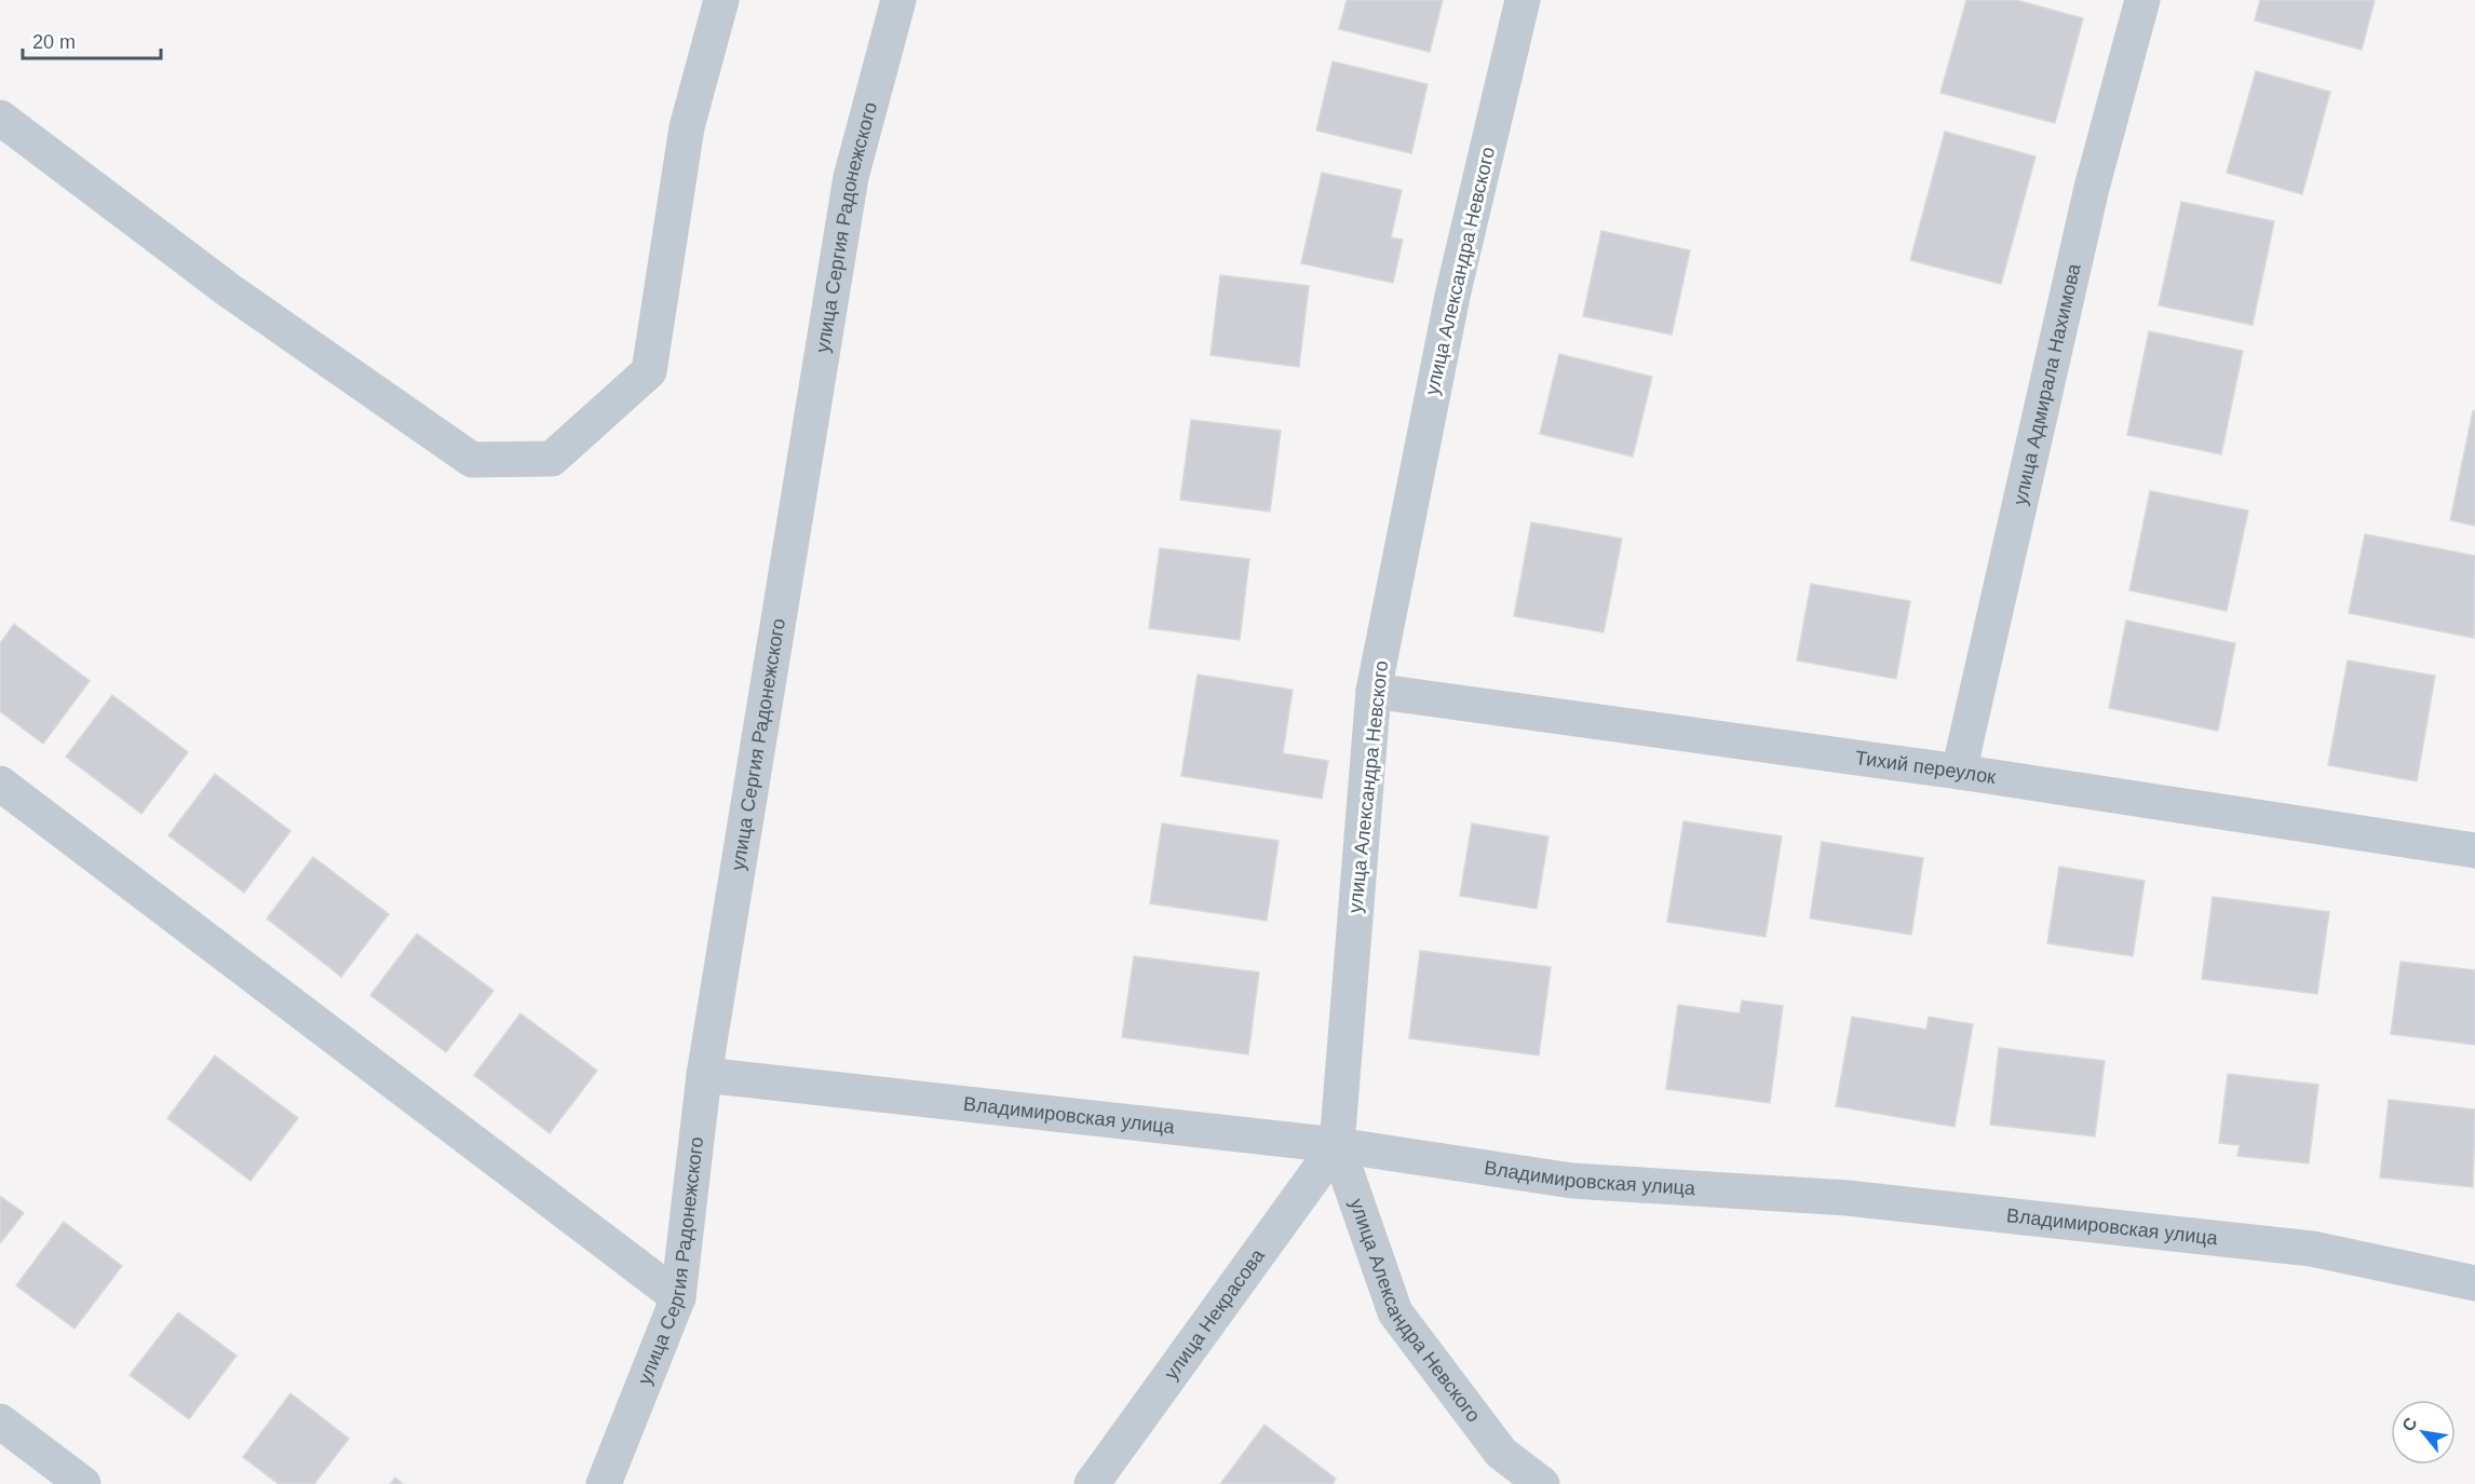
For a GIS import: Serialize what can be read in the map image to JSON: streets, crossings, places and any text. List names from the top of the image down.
{
  "streets": {
    "street": [
      "улица Сергия Радонежского",
      "улица Александра Невского",
      "улица Адмирала Нахимова",
      "Тихий переулок",
      "Владимировская улица",
      "улица Некрасова"
    ]
  },
  "crossings": [
    ["улица Сергия Радонежского", "Владимировская улица"],
    ["улица Александра Невского", "Тихий переулок"],
    ["улица Александра Невского", "Владимировская улица"],
    ["улица Александра Невского", "улица Некрасова"],
    ["улица Адмирала Нахимова", "Тихий переулок"],
    ["Владимировская улица", "улица Некрасова"]
  ],
  "scale_bar": "20 m",
  "north": "top left"
}
